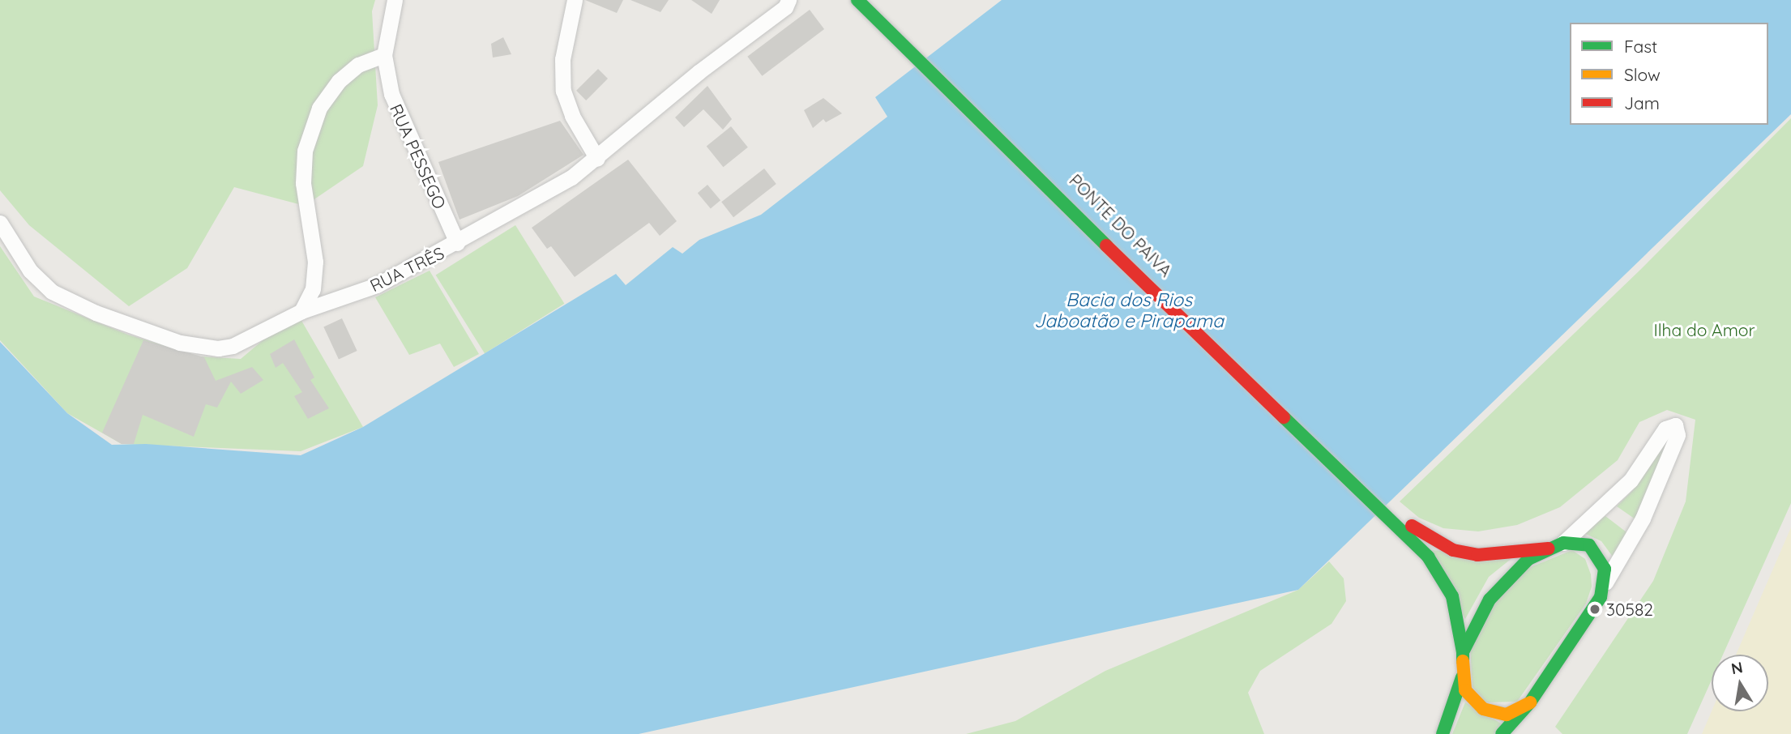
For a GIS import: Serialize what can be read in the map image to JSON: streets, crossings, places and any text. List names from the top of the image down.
{
  "streets": {
    "main road": ["PONTE DO PAIVA"],
    "street": ["RUA PESSEGO", "RUA TRÊS"]
  },
  "crossings": [
    ["RUA PESSEGO", "RUA TRÊS"]
  ],
  "water": ["Bacia dos Rios Jaboatão e Pirapama"],
  "parks": ["Ilha do Amor"],
  "places": ["30582"],
  "legend": ["Fast", "Slow", "Jam"],
  "north": "top"
}
